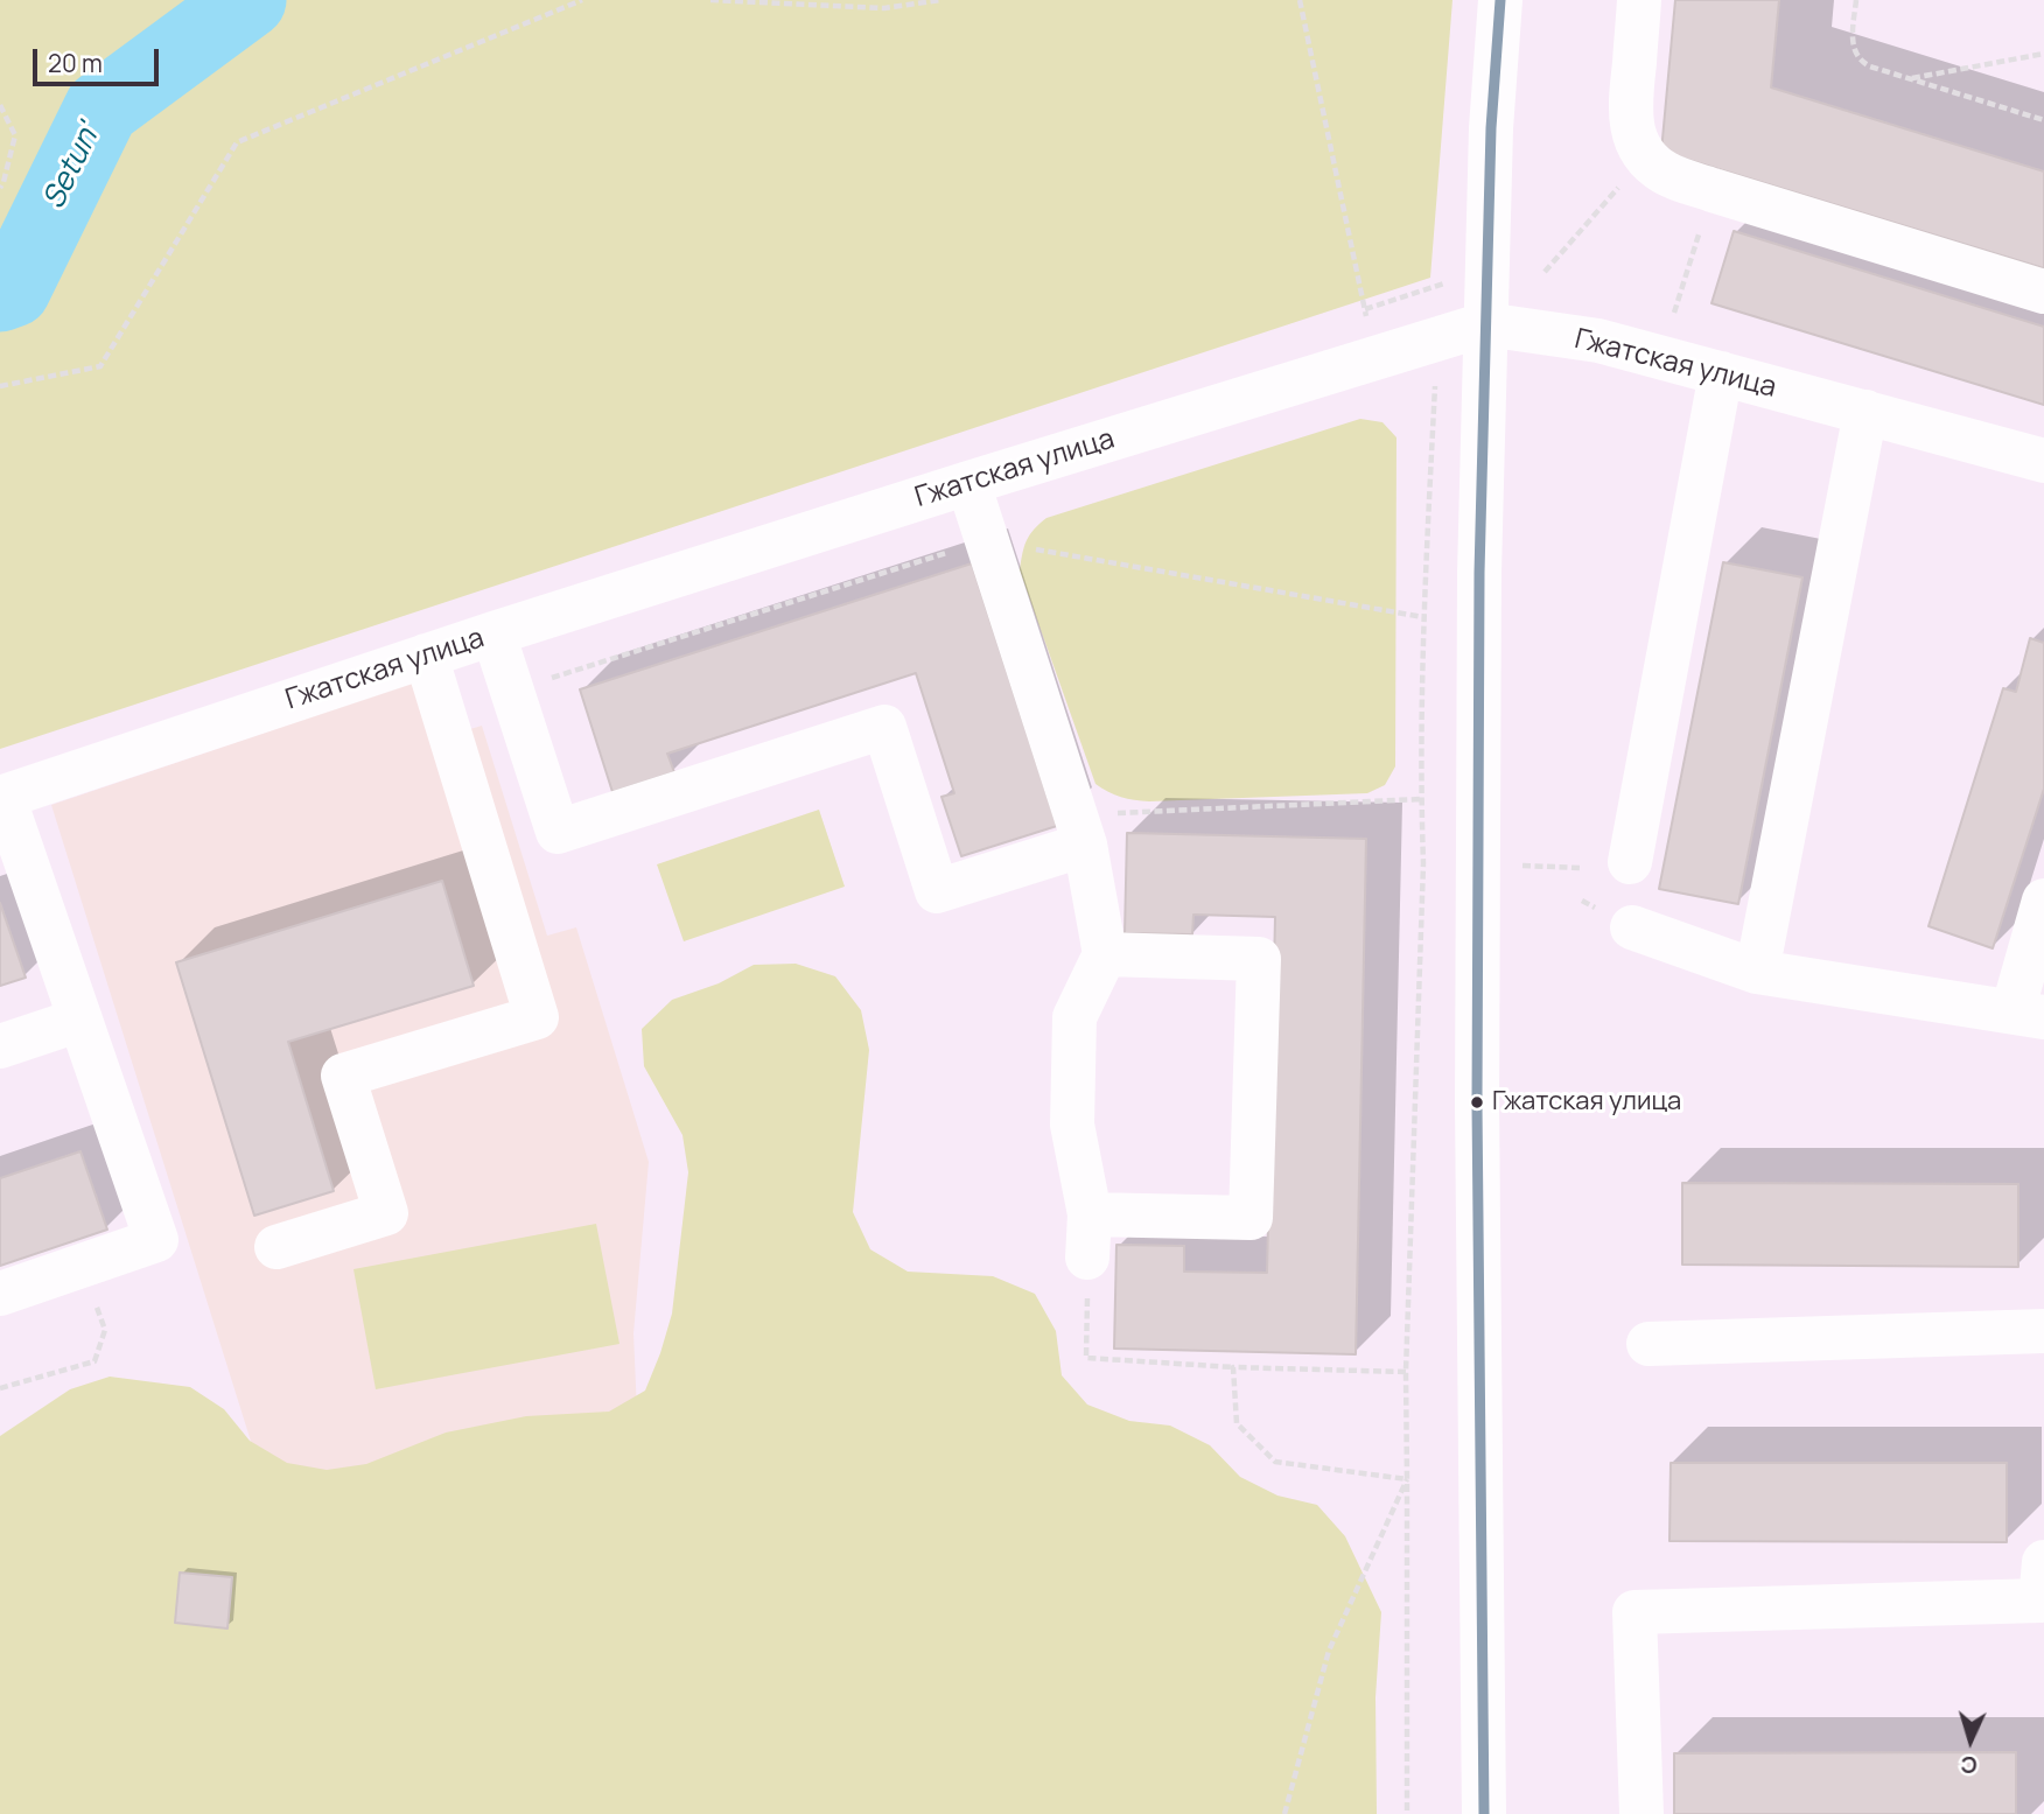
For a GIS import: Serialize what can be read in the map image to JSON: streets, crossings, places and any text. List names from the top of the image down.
{
  "streets": {
    "street": ["Гжатская улица"]
  },
  "water": ["Setun'"],
  "places": ["Гжатская улица"],
  "scale_bar": "20 m",
  "north": "bottom"
}
